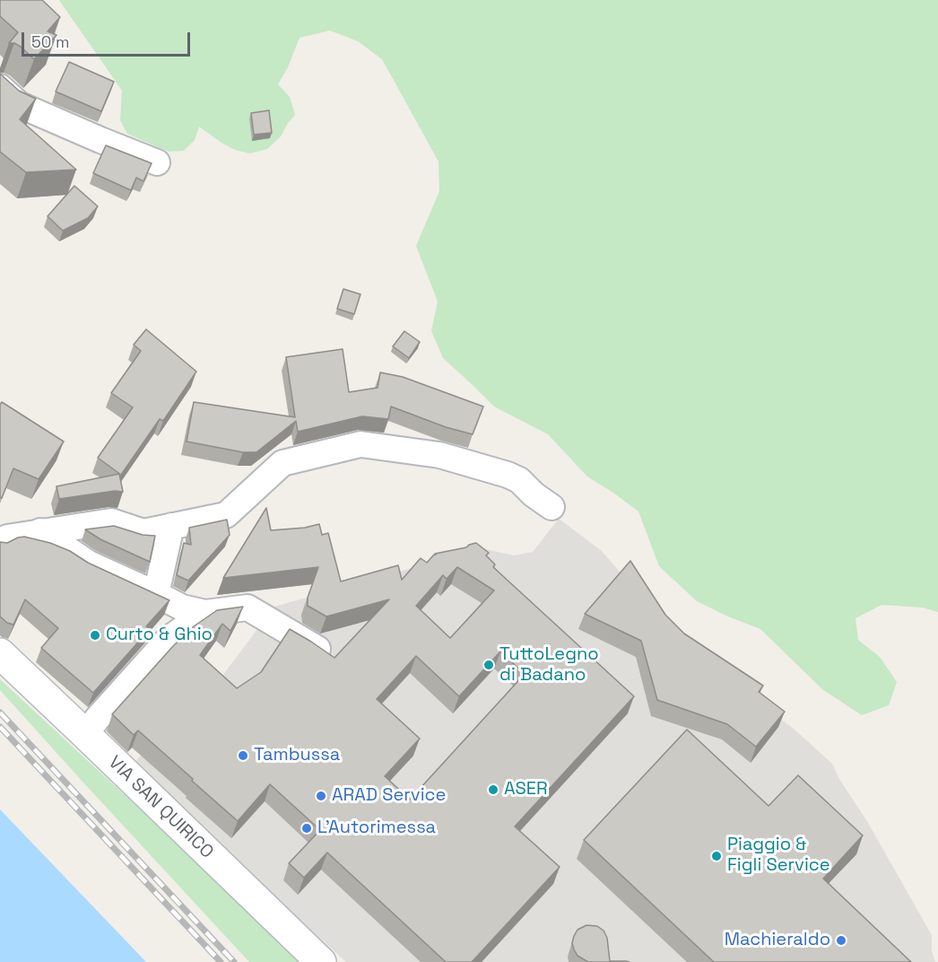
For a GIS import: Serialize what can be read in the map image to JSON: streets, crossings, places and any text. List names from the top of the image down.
{
  "streets": {
    "main road": ["VIA SAN QUIRICO"]
  },
  "places": [
    "Curto & Ghio",
    "TuttoLegno di Badano",
    "Tambussa",
    "ASER",
    "ARAD Service",
    "L'Autorimessa",
    "Piaggio & Figli Service",
    "Machieraldo"
  ],
  "scale_bar": "50 m"
}
